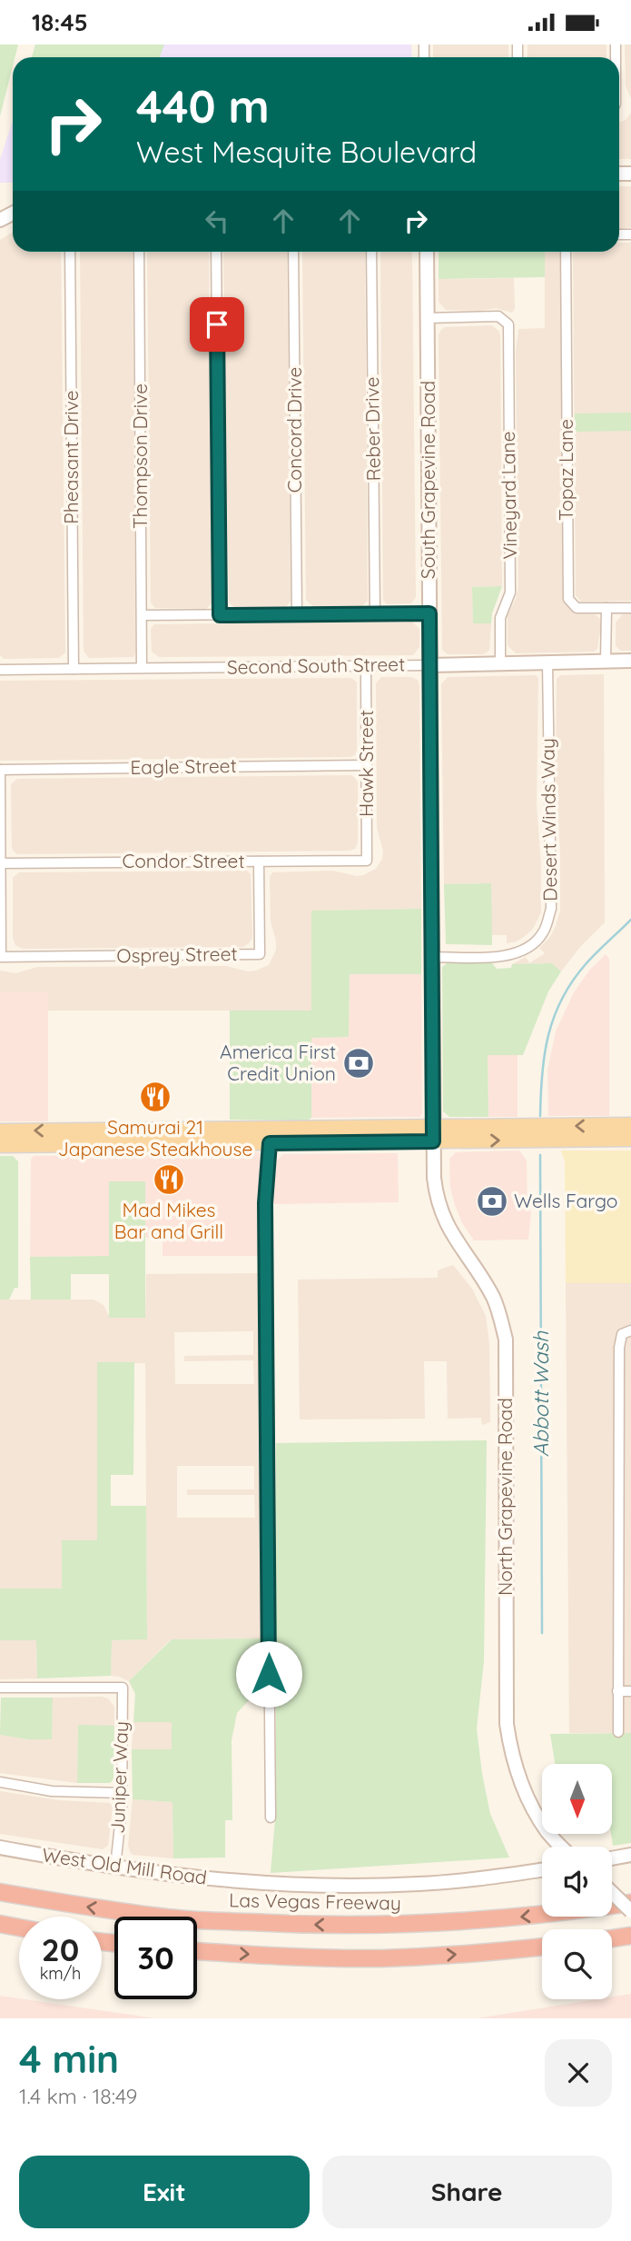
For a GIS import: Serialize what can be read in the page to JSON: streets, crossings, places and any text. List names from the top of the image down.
{
  "streets": {
    "highway": ["Las Vegas Freeway"],
    "street": [
      "Reber Drive",
      "Concord Drive",
      "Thompson Drive",
      "Pheasant Drive",
      "Topaz Lane",
      "South Grapevine Road",
      "Vineyard Lane",
      "Second South Street",
      "Hawk Street",
      "Eagle Street",
      "Desert Winds Way",
      "Condor Street",
      "Osprey Street",
      "North Grapevine Road",
      "Juniper Way",
      "West Old Mill Road"
    ]
  },
  "crossings": [
    ["Thompson Drive", "Second South Street"],
    ["Pheasant Drive", "Second South Street"],
    ["South Grapevine Road", "Vineyard Lane"],
    ["South Grapevine Road", "Second South Street"],
    ["South Grapevine Road", "Desert Winds Way"],
    ["South Grapevine Road", "North Grapevine Road"],
    ["Vineyard Lane", "Second South Street"],
    ["Second South Street", "Hawk Street"],
    ["Second South Street", "Desert Winds Way"],
    ["Hawk Street", "Eagle Street"],
    ["Hawk Street", "Condor Street"],
    ["Condor Street", "Osprey Street"],
    ["Juniper Way", "West Old Mill Road"]
  ],
  "water": ["Abbott Wash"],
  "places": {
    "bank": ["America First Credit Union", "Wells Fargo"],
    "restaurant": ["Samurai 21 Japanese Steakhouse", "Mad Mikes Bar and Grill"]
  },
  "north": "bottom",
  "page": {
    "status": "18:45",
    "turn": ["440 m", "West Mesquite Boulevard"],
    "speed": "20 km/h",
    "limit": "30",
    "heading": ["4 min", "1.4 km · 18:49"],
    "buttons": ["Exit", "Share"]
  }
}
